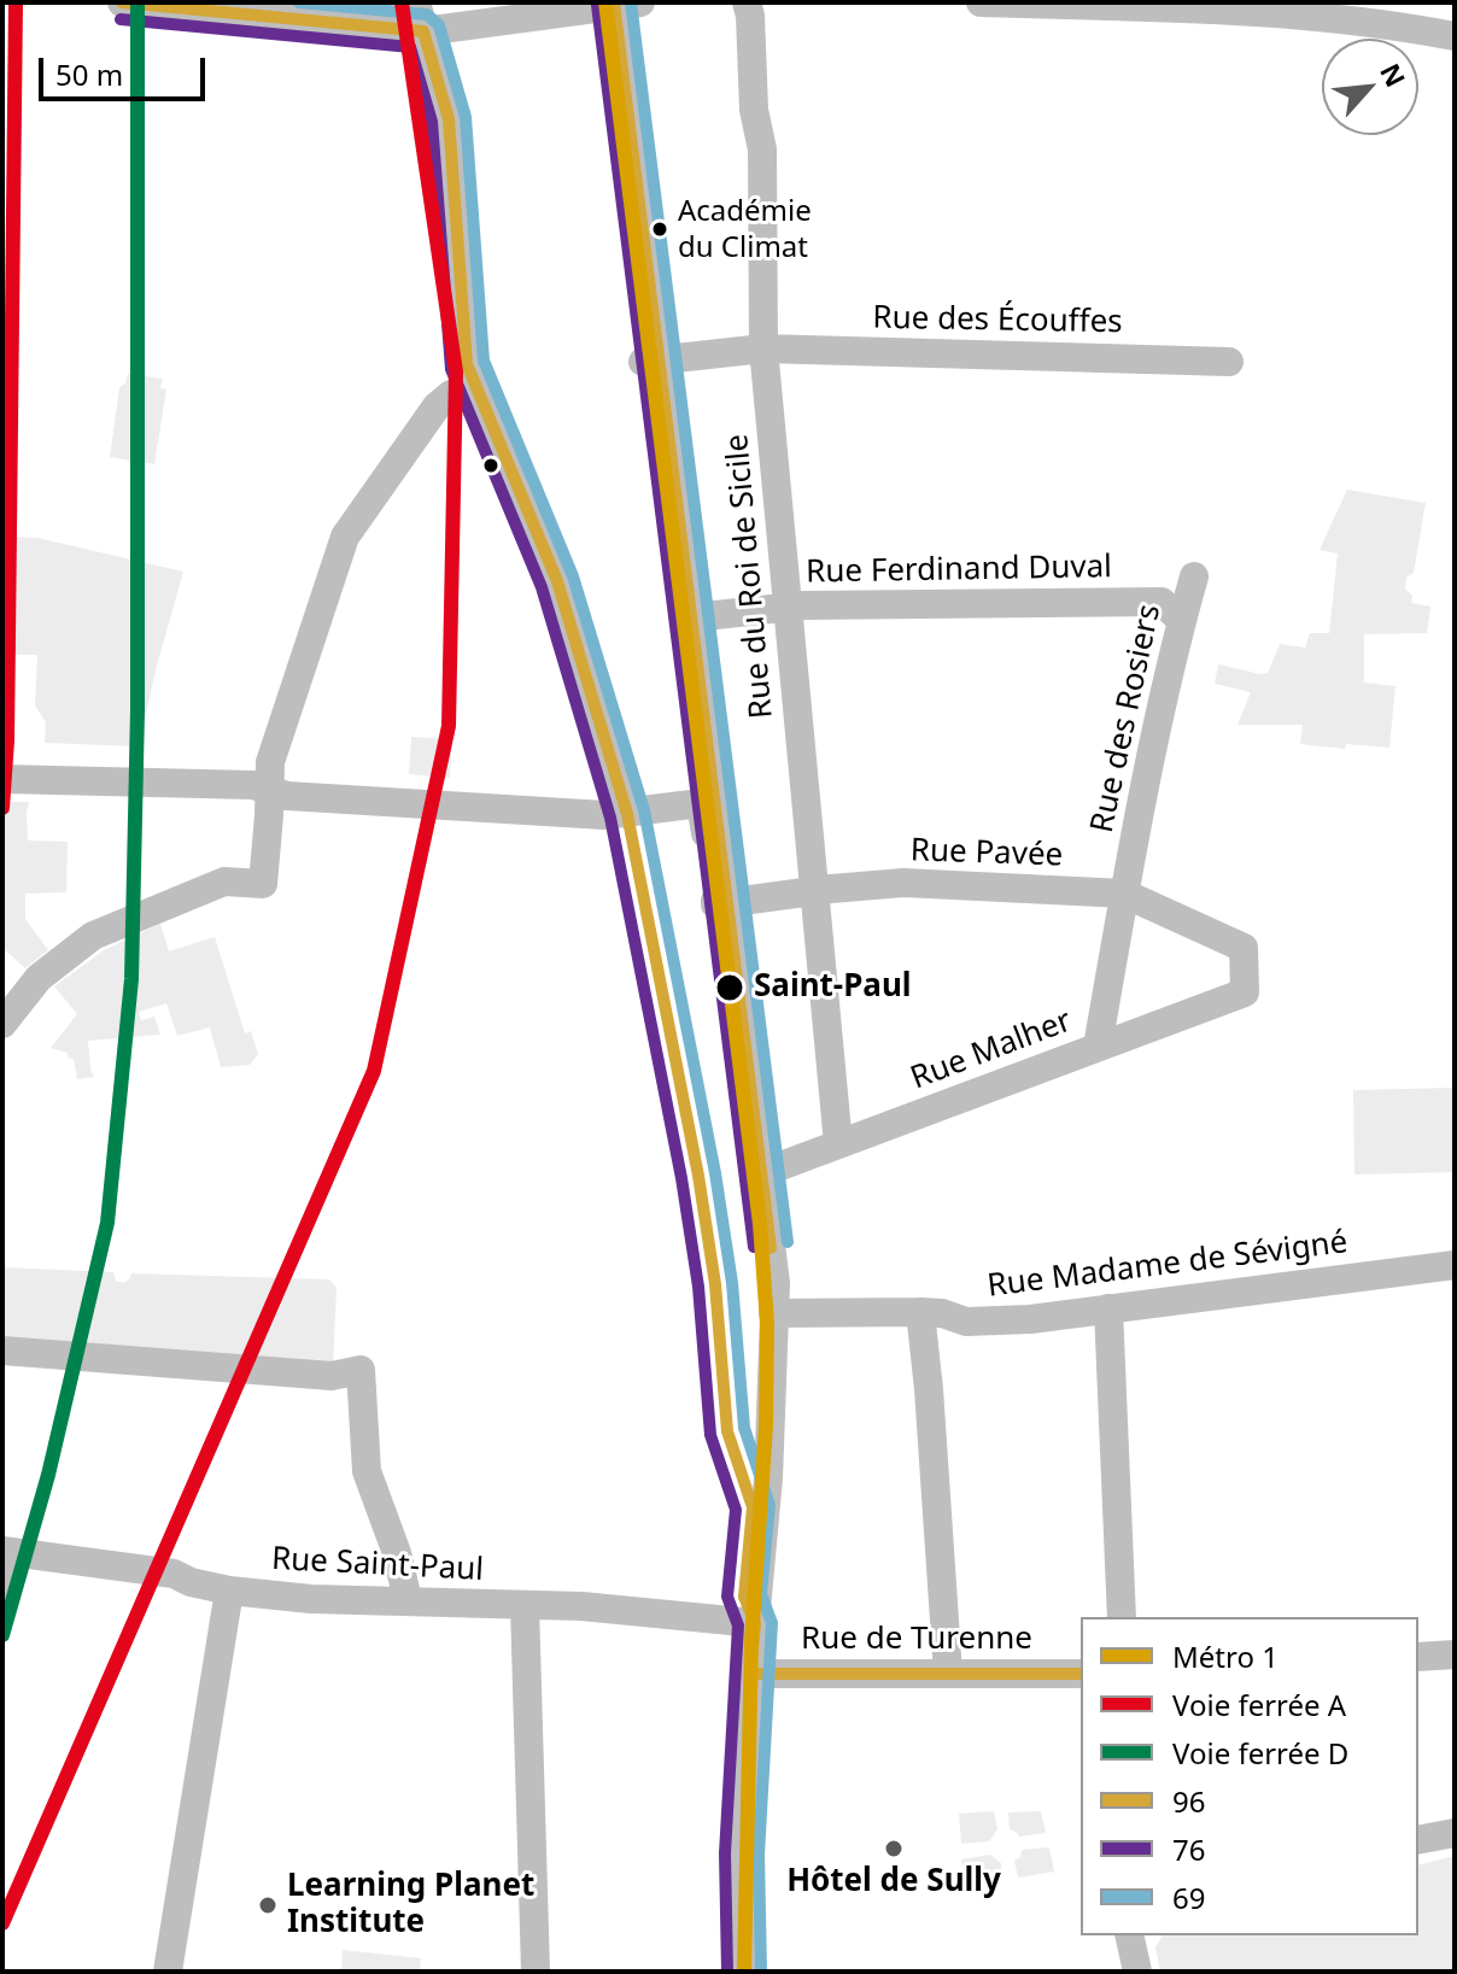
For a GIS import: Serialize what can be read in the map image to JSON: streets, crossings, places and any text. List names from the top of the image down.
{
  "streets": {
    "street": [
      "Rue des Écouffes",
      "Rue Ferdinand Duval",
      "Rue du Roi de Sicile",
      "Rue des Rosiers",
      "Rue Pavée",
      "Rue Malher",
      "Rue Madame de Sévigné",
      "Rue Saint-Paul",
      "Rue de Turenne"
    ]
  },
  "crossings": [
    ["Rue des Écouffes", "Rue du Roi de Sicile"],
    ["Rue Ferdinand Duval", "Rue du Roi de Sicile"],
    ["Rue Ferdinand Duval", "Rue des Rosiers"],
    ["Rue du Roi de Sicile", "Rue Pavée"],
    ["Rue du Roi de Sicile", "Rue Malher"],
    ["Rue des Rosiers", "Rue Pavée"],
    ["Rue des Rosiers", "Rue Malher"],
    ["Rue Pavée", "Rue Malher"]
  ],
  "places": [
    "Académie du Climat",
    "Saint-Paul",
    "Hôtel de Sully",
    "Learning Planet Institute"
  ],
  "lines": [
    "metro line 1",
    "rail line A",
    "rail line D",
    "transit line 96",
    "transit line 69",
    "transit line 76"
  ],
  "legend": [
    "Métro 1",
    "Voie ferrée A",
    "Voie ferrée D",
    "96",
    "76",
    "69"
  ],
  "scale_bar": "50 m",
  "north": "top right"
}
